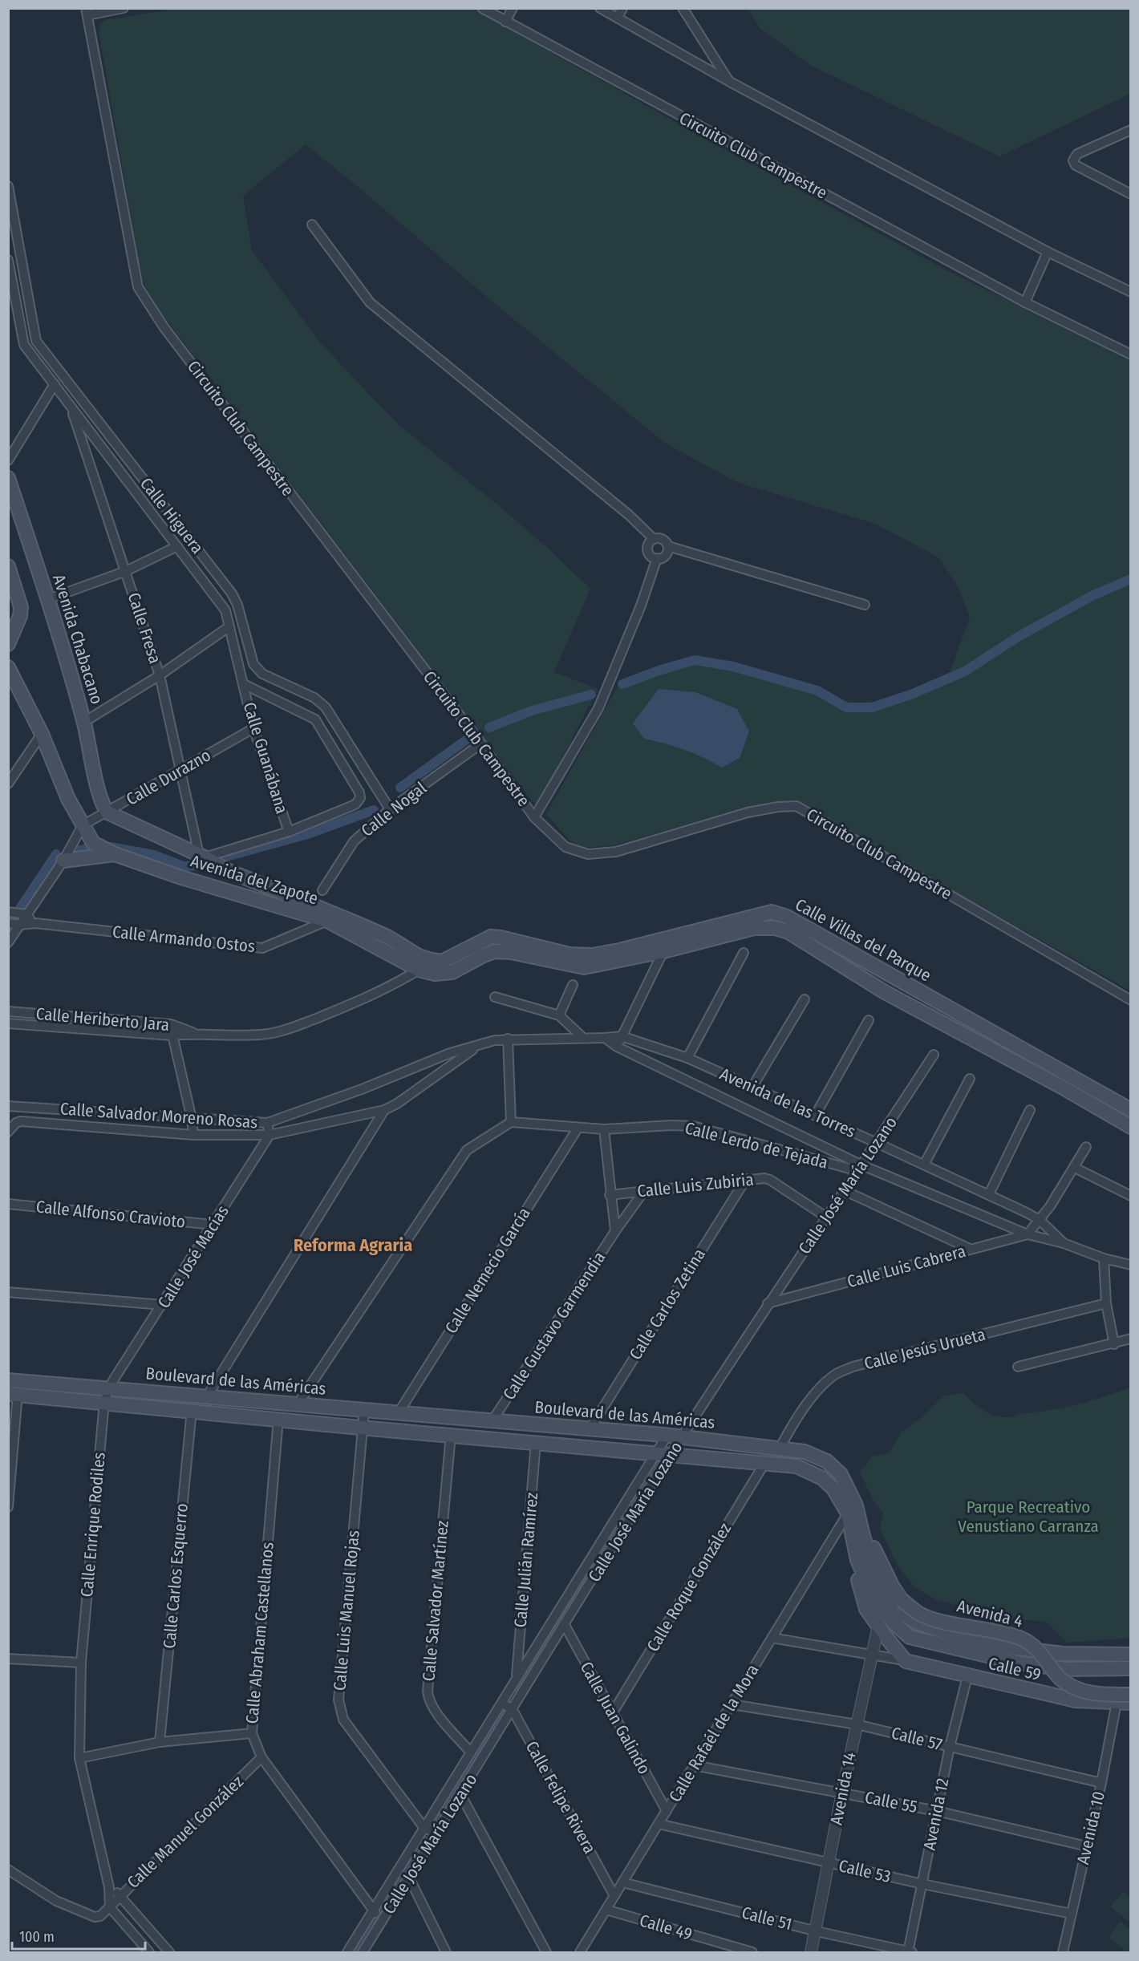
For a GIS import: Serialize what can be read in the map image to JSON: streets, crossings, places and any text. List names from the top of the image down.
{
  "streets": {
    "main road": [
      "Avenida Chabacano",
      "Avenida del Zapote",
      "Calle Villas del Parque",
      "Boulevard de las Américas",
      "Avenida 4",
      "Calle 59"
    ],
    "street": [
      "Circuito Club Campestre",
      "Calle Higuera",
      "Calle Fresa",
      "Calle Guanábana",
      "Calle Durazno",
      "Calle Nogal",
      "Calle Armando Ostos",
      "Calle Heriberto Jara",
      "Avenida de las Torres",
      "Calle Salvador Moreno Rosas",
      "Calle Lerdo de Tejada",
      "Calle Luis Zubiria",
      "Calle José María Lozano",
      "Calle Alfonso Cravioto",
      "Calle José Macías",
      "Calle Luis Cabrera",
      "Calle Nemecio García",
      "Calle Carlos Zetina",
      "Calle Gustavo Garmendia",
      "Calle Jesús Urueta",
      "Calle Enrique Rodiles",
      "Calle Julián Ramírez",
      "Calle Carlos Esquerro",
      "Calle Roque González",
      "Calle Salvador Martínez",
      "Calle Luis Manuel Rojas",
      "Calle Abraham Castellanos",
      "Calle Juan Galindo",
      "Calle Rafaél de la Mora",
      "Calle 57",
      "Avenida 14",
      "Calle Felipe Rivera",
      "Calle 55",
      "Avenida 12",
      "Avenida 10",
      "Calle Manuel González",
      "Calle 53",
      "Calle 51",
      "Calle 49"
    ]
  },
  "crossings": [
    ["Circuito Club Campestre", "Calle Nogal"],
    ["Calle Higuera", "Calle Fresa"],
    ["Calle Higuera", "Calle Guanábana"],
    ["Calle Higuera", "Calle Nogal"],
    ["Calle Fresa", "Calle Durazno"],
    ["Calle Fresa", "Calle Nogal"],
    ["Calle Fresa", "Avenida del Zapote"],
    ["Avenida Chabacano", "Calle Durazno"],
    ["Avenida Chabacano", "Avenida del Zapote"],
    ["Calle Guanábana", "Calle Durazno"],
    ["Calle Guanábana", "Calle Nogal"],
    ["Calle Durazno", "Avenida del Zapote"],
    ["Calle Nogal", "Avenida del Zapote"],
    ["Avenida del Zapote", "Calle Armando Ostos"],
    ["Avenida del Zapote", "Calle Villas del Parque"],
    ["Avenida del Zapote", "Calle Heriberto Jara"],
    ["Calle Villas del Parque", "Calle Heriberto Jara"],
    ["Avenida de las Torres", "Calle Salvador Moreno Rosas"],
    ["Avenida de las Torres", "Calle Lerdo de Tejada"],
    ["Avenida de las Torres", "Calle José María Lozano"],
    ["Avenida de las Torres", "Calle Luis Cabrera"],
    ["Calle Salvador Moreno Rosas", "Calle José Macías"],
    ["Calle Lerdo de Tejada", "Calle José María Lozano"],
    ["Calle Lerdo de Tejada", "Calle Nemecio García"],
    ["Calle Luis Zubiria", "Calle José María Lozano"],
    ["Calle Luis Zubiria", "Calle Carlos Zetina"],
    ["Calle Luis Zubiria", "Calle Gustavo Garmendia"],
    ["Calle José María Lozano", "Calle Luis Cabrera"],
    ["Calle José María Lozano", "Boulevard de las Américas"],
    ["Calle José María Lozano", "Calle Julián Ramírez"],
    ["Calle José María Lozano", "Calle Salvador Martínez"],
    ["Calle José María Lozano", "Calle Luis Manuel Rojas"],
    ["Calle José María Lozano", "Calle Abraham Castellanos"],
    ["Calle José María Lozano", "Calle Juan Galindo"],
    ["Calle José María Lozano", "Calle Felipe Rivera"],
    ["Calle Alfonso Cravioto", "Calle José Macías"],
    ["Calle José Macías", "Boulevard de las Américas"],
    ["Calle José Macías", "Calle Enrique Rodiles"],
    ["Calle Nemecio García", "Boulevard de las Américas"],
    ["Calle Carlos Zetina", "Boulevard de las Américas"],
    ["Calle Gustavo Garmendia", "Boulevard de las Américas"],
    ["Calle Jesús Urueta", "Boulevard de las Américas"],
    ["Boulevard de las Américas", "Calle Enrique Rodiles"],
    ["Boulevard de las Américas", "Calle Julián Ramírez"],
    ["Boulevard de las Américas", "Calle Carlos Esquerro"],
    ["Boulevard de las Américas", "Calle Roque González"],
    ["Boulevard de las Américas", "Calle Salvador Martínez"],
    ["Boulevard de las Américas", "Calle Luis Manuel Rojas"],
    ["Boulevard de las Américas", "Avenida 4"],
    ["Boulevard de las Américas", "Calle Abraham Castellanos"],
    ["Boulevard de las Américas", "Calle Rafaél de la Mora"],
    ["Calle Enrique Rodiles", "Calle Manuel González"],
    ["Calle Roque González", "Calle Juan Galindo"],
    ["Calle Abraham Castellanos", "Calle Manuel González"],
    ["Calle 59", "Calle Rafaél de la Mora"],
    ["Calle 59", "Avenida 14"],
    ["Calle 59", "Avenida 12"],
    ["Calle 59", "Avenida 10"],
    ["Calle Juan Galindo", "Calle Rafaél de la Mora"],
    ["Calle Rafaél de la Mora", "Calle 57"],
    ["Calle Rafaél de la Mora", "Calle Felipe Rivera"],
    ["Calle Rafaél de la Mora", "Calle 55"],
    ["Calle Rafaél de la Mora", "Calle 53"],
    ["Calle Rafaél de la Mora", "Calle 51"],
    ["Calle Rafaél de la Mora", "Calle 49"],
    ["Calle 57", "Avenida 14"],
    ["Calle 57", "Avenida 12"],
    ["Calle 57", "Avenida 10"],
    ["Avenida 14", "Calle 55"],
    ["Avenida 14", "Calle 53"],
    ["Avenida 14", "Calle 51"],
    ["Calle 55", "Avenida 12"],
    ["Calle 55", "Avenida 10"],
    ["Avenida 12", "Calle 53"],
    ["Avenida 12", "Calle 51"],
    ["Avenida 10", "Calle 53"]
  ],
  "districts": ["Reforma Agraria"],
  "parks": ["Parque Recreativo Venustiano Carranza"],
  "scale_bar": "100 m"
}
